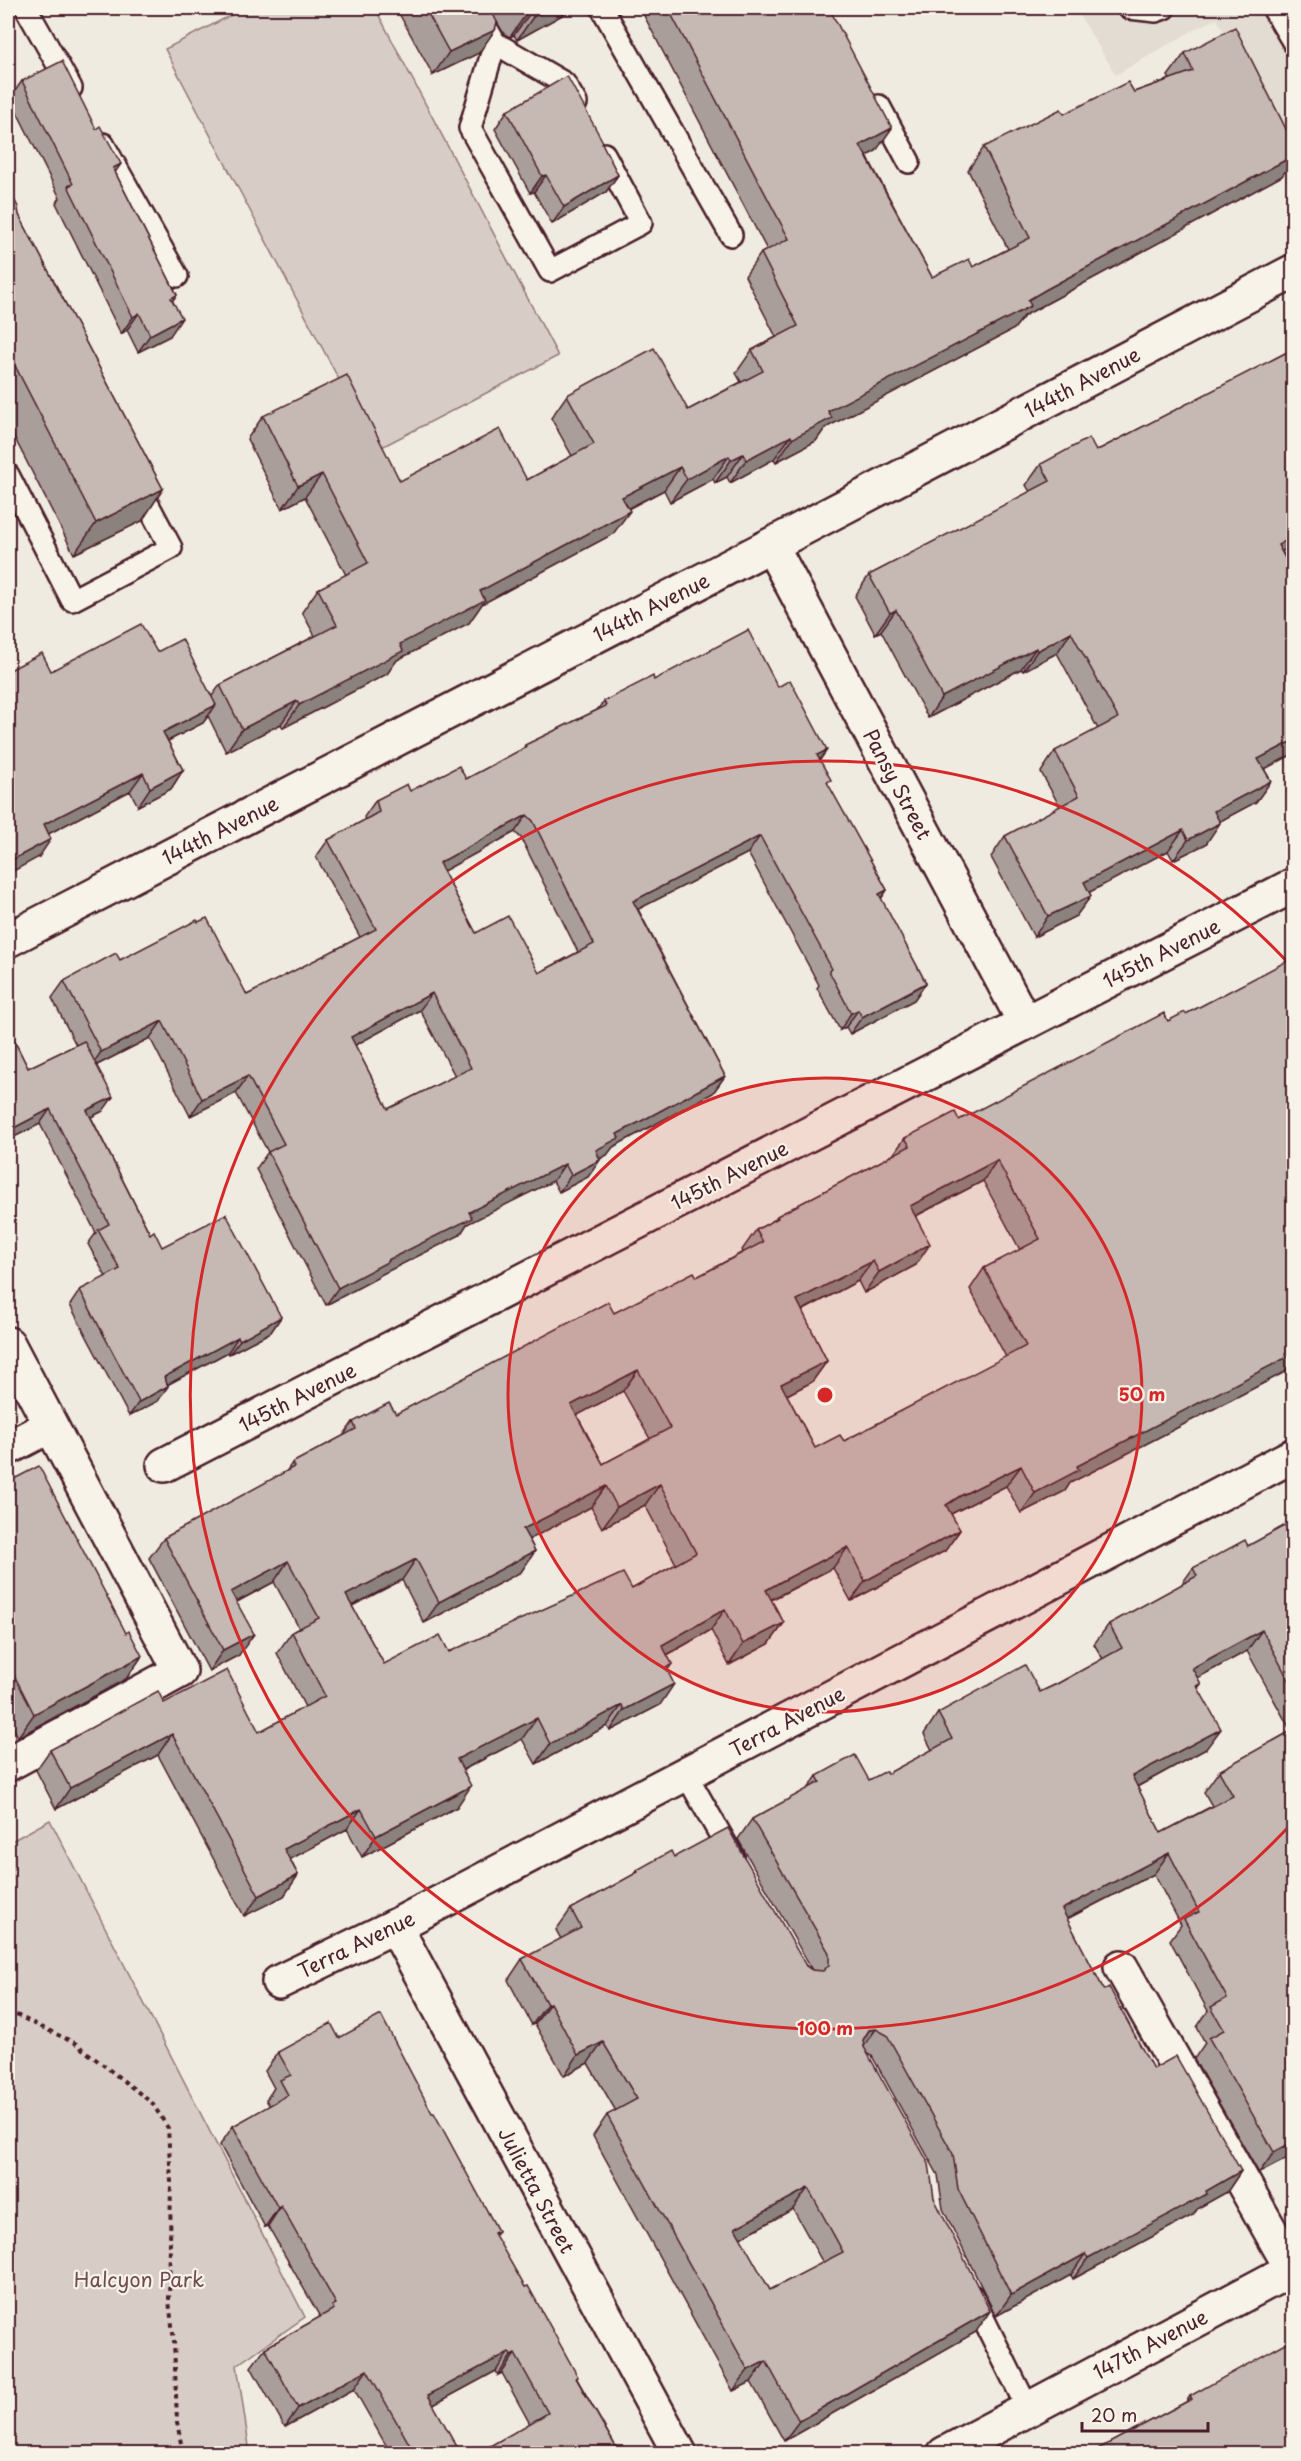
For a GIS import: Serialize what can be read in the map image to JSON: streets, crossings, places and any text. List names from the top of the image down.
{
  "streets": {
    "street": [
      "144th Avenue",
      "Pansy Street",
      "145th Avenue",
      "Terra Avenue",
      "Julietta Street",
      "147th Avenue"
    ]
  },
  "crossings": [
    ["144th Avenue", "Pansy Street"],
    ["Pansy Street", "145th Avenue"],
    ["Terra Avenue", "Julietta Street"]
  ],
  "parks": ["Halcyon Park"],
  "scale_bar": "20 m",
  "rings": ["50 m", "100 m"]
}
